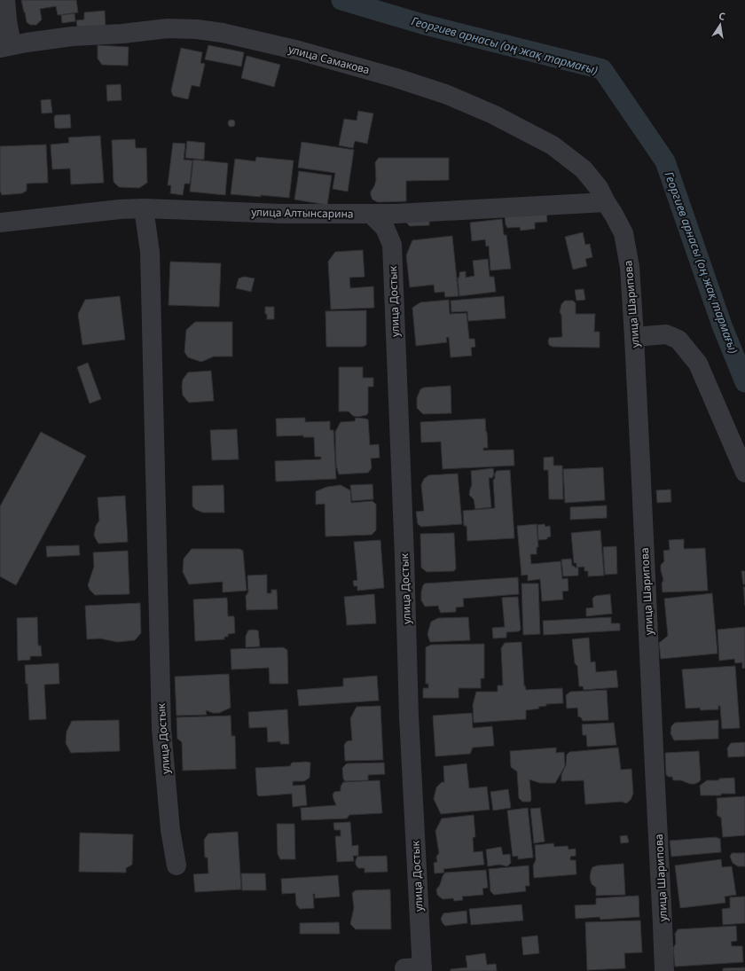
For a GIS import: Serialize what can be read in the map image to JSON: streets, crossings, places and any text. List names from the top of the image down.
{
  "streets": {
    "street": [
      "улица Самакова",
      "улица Алтынсарина",
      "улица Достык",
      "улица Шарипова"
    ]
  },
  "crossings": [
    ["улица Самакова", "улица Алтынсарина"],
    ["улица Самакова", "улица Шарипова"],
    ["улица Алтынсарина", "улица Достык"],
    ["улица Алтынсарина", "улица Шарипова"]
  ],
  "water": ["Георгиев арнасы (оң жақ тармағы)"],
  "north": "top"
}
